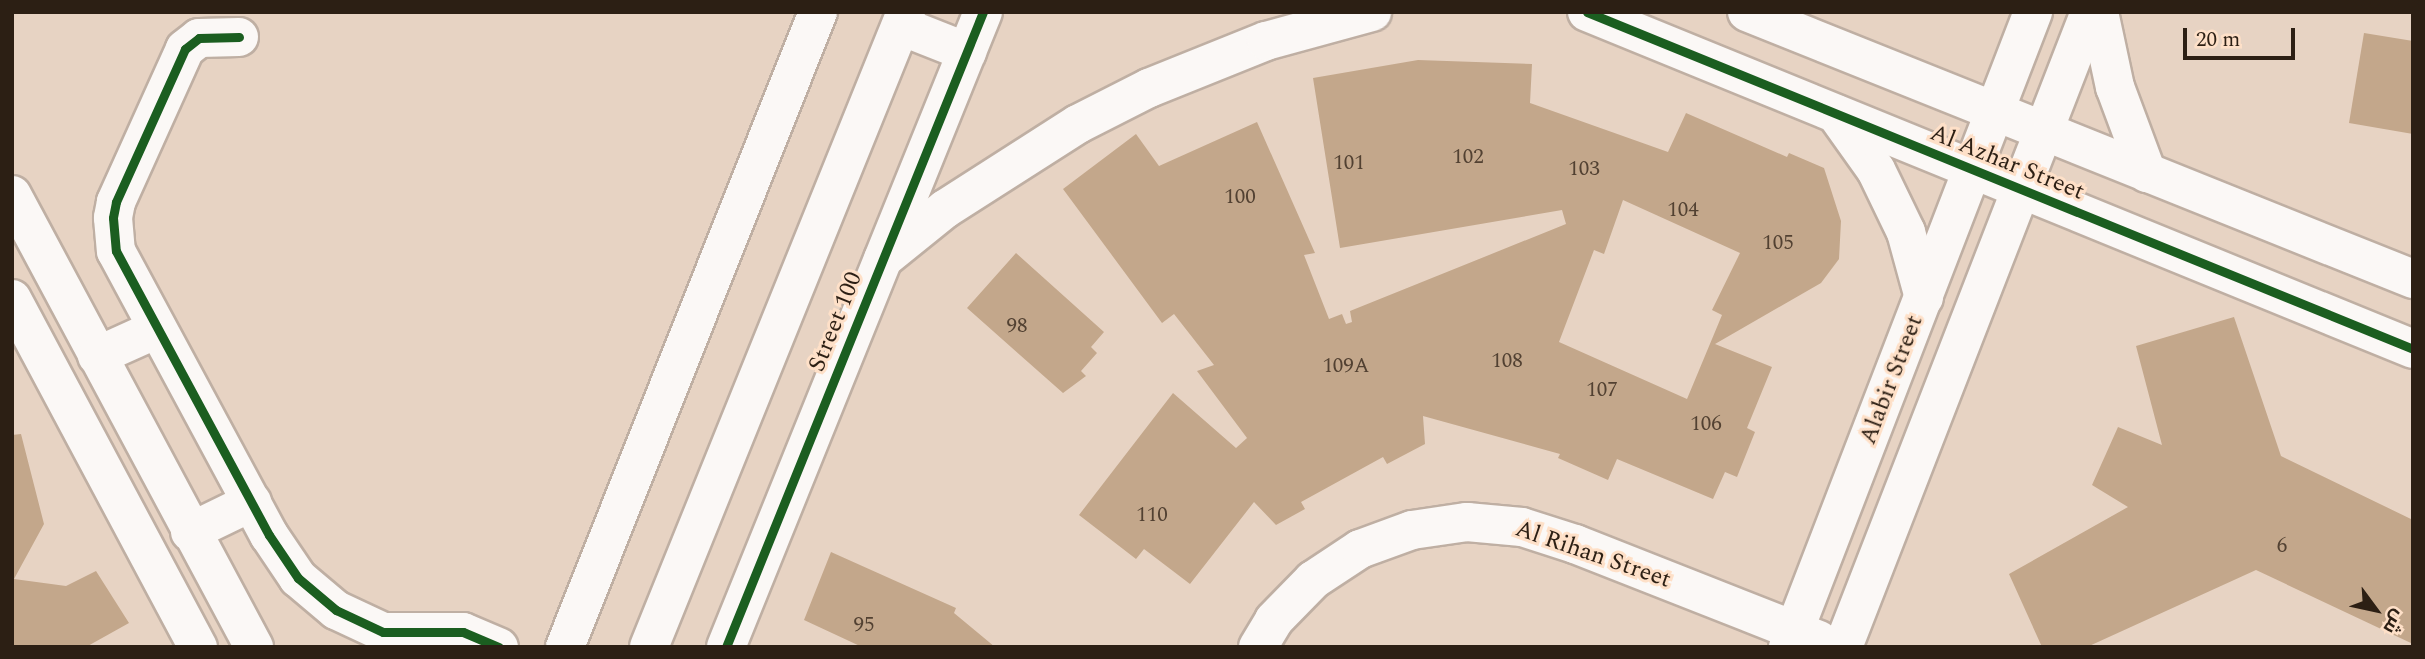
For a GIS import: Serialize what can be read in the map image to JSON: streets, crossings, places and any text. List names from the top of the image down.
{
  "streets": {
    "street": [
      "Al Azhar Street",
      "Street 100",
      "Alabir Street",
      "Al Rihan Street"
    ]
  },
  "crossings": [
    ["Al Azhar Street", "Alabir Street"],
    ["Alabir Street", "Al Rihan Street"]
  ],
  "house_numbers": [
    "102",
    "101",
    "103",
    "100",
    "104",
    "105",
    "98",
    "108",
    "109A",
    "107",
    "106",
    "110",
    "6",
    "95"
  ],
  "scale_bar": "20 m",
  "north": "bottom right"
}
